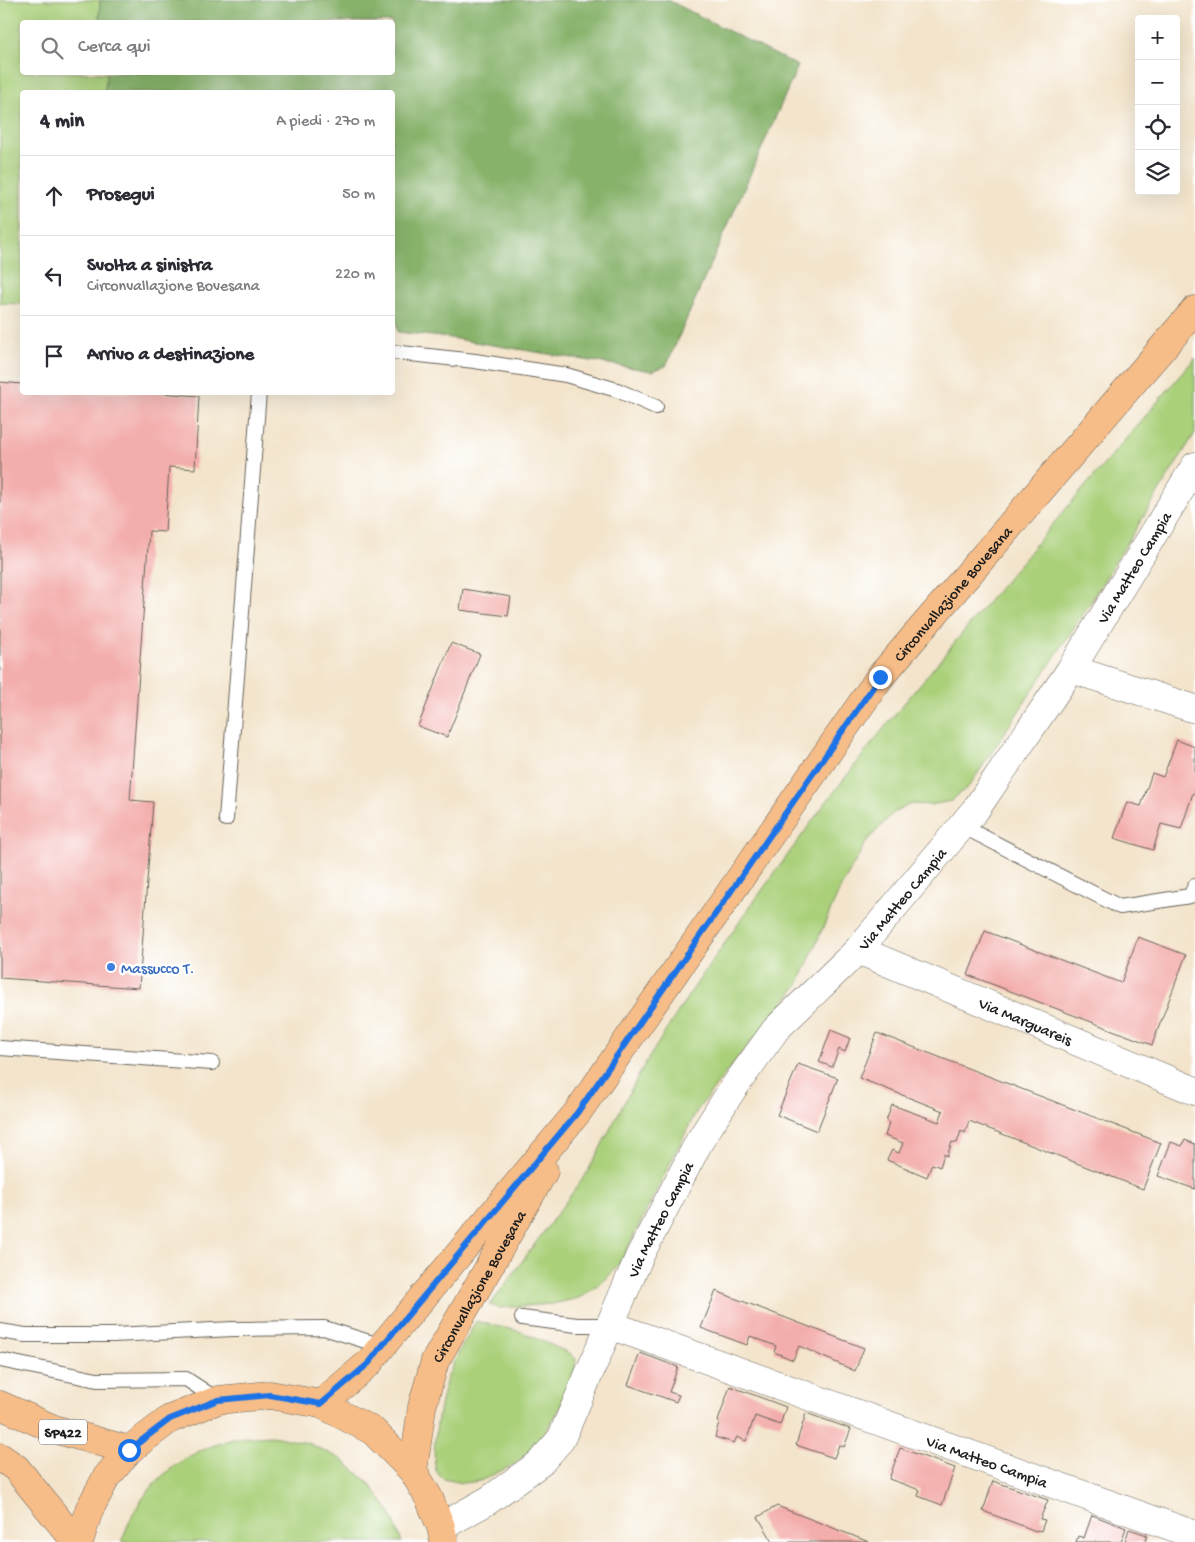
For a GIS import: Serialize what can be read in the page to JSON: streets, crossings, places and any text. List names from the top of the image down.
{
  "streets": {
    "main road": ["Circonvallazione Bovesana", "SP422"],
    "street": ["Via Matteo Campia", "Via Marguareis"]
  },
  "crossings": [
    ["Via Matteo Campia", "Via Marguareis"]
  ],
  "places": ["Massucco T."],
  "page": {
    "map_buttons": ["+", "−"],
    "search": "Cerca qui",
    "heading": ["4 min", "A piedi · 270 m"],
    "list": [
      ["Prosegui", "50 m"],
      ["Svolta a sinistra", "Circonvallazione Bovesana", "220 m"],
      "Arrivo a destinazione"
    ]
  }
}
